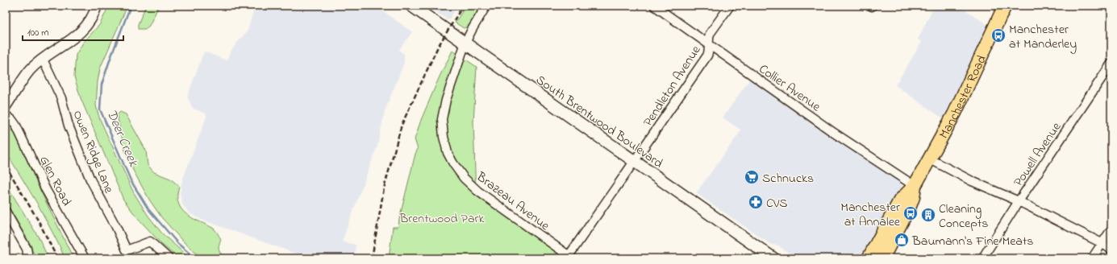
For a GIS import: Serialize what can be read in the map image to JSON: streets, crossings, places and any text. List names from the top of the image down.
{
  "streets": {
    "main road": ["Manchester Road", "South Brentwood Boulevard"],
    "street": [
      "Pendleton Avenue",
      "Collier Avenue",
      "Owen Ridge Lane",
      "Powell Avenue",
      "Glen Road",
      "Brazeau Avenue"
    ]
  },
  "crossings": [
    ["Pendleton Avenue", "Collier Avenue"],
    ["Pendleton Avenue", "South Brentwood Boulevard"],
    ["Pendleton Avenue", "Brazeau Avenue"],
    ["Collier Avenue", "Manchester Road"],
    ["South Brentwood Boulevard", "Brazeau Avenue"]
  ],
  "water": ["Deer Creek"],
  "parks": ["Brentwood Park"],
  "places": {
    "bus stop": ["Manchester at Manderley", "Manchester at Annalee"],
    "supermarket": ["Schnucks"],
    "pharmacy": ["CVS"],
    "building": ["Cleaning Concepts"],
    "shop": ["Baumann's Fine Meats"]
  },
  "scale_bar": "100 m"
}
